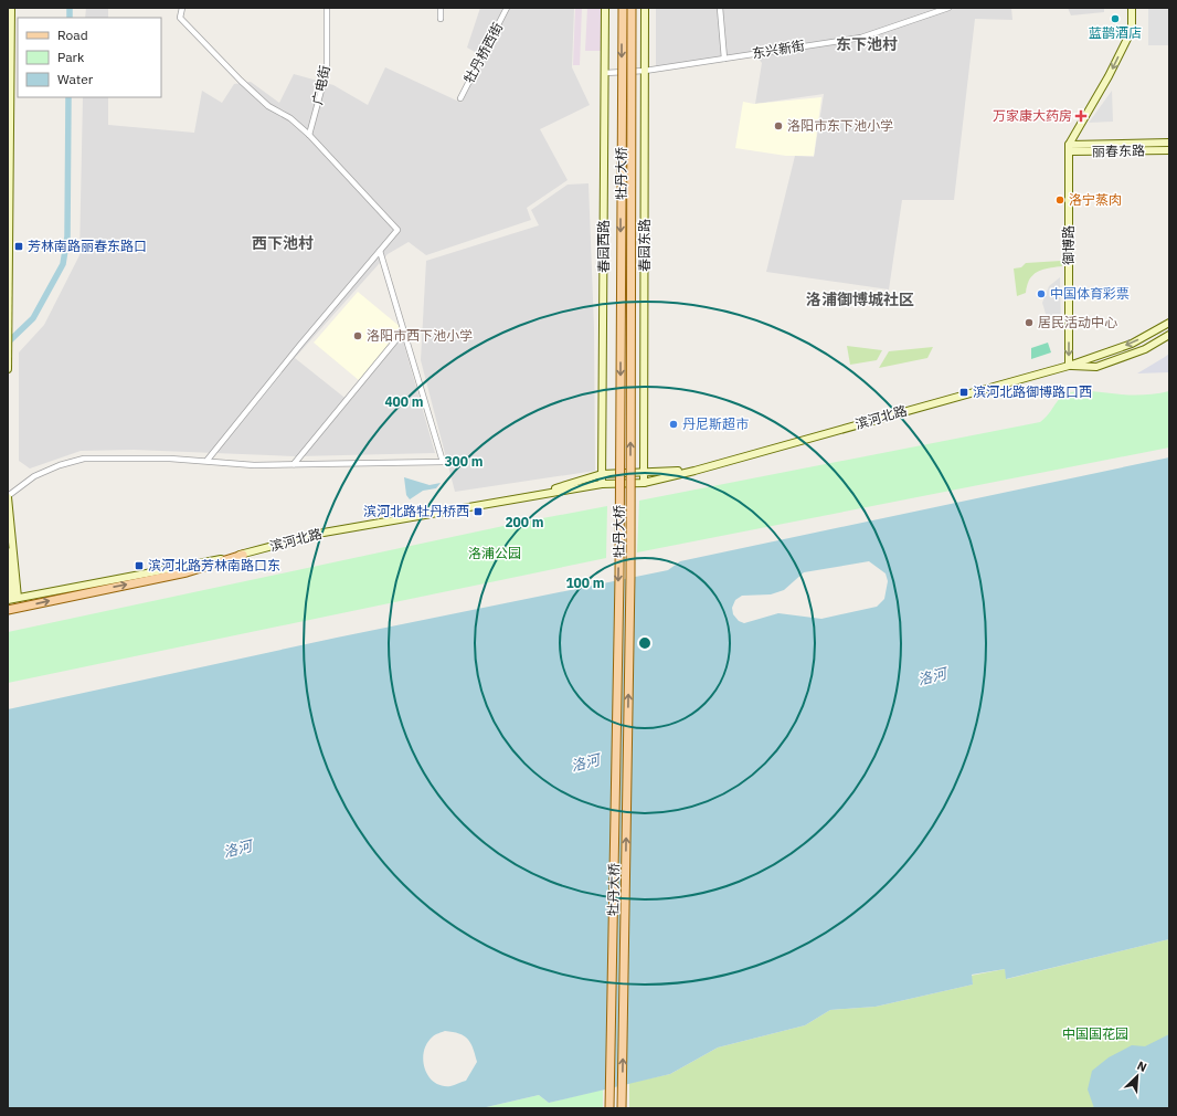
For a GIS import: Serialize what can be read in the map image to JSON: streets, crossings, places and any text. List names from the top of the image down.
{
  "streets": {
    "main road": ["牡丹大桥"],
    "street": [
      "东兴新街",
      "牡丹桥西街",
      "广电街",
      "丽春东路",
      "春园东路",
      "御博路",
      "春园西路",
      "滨河北路"
    ]
  },
  "crossings": [
    ["东兴新街", "春园东路"],
    ["东兴新街", "春园西路"],
    ["丽春东路", "御博路"],
    ["春园东路", "滨河北路"],
    ["御博路", "滨河北路"],
    ["春园西路", "滨河北路"]
  ],
  "one_way": ["御博路"],
  "districts": ["东下池村", "西下池村", "洛浦御博城社区"],
  "water": ["洛河"],
  "parks": ["洛浦公园", "中国国花园"],
  "places": {
    "other": [
      "蓝鹊酒店",
      "洛阳市东下池小学",
      "洛宁蒸肉",
      "中国体育彩票",
      "居民活动中心",
      "洛阳市西下池小学",
      "丹尼斯超市"
    ],
    "health": ["万家康大药房"],
    "transit": [
      "芳林南路丽春东路口",
      "滨河北路御博路口西",
      "滨河北路牡丹桥西",
      "滨河北路芳林南路口东"
    ]
  },
  "legend": ["Road", "Park", "Water"],
  "north": "top right",
  "rings": [
    "400 m",
    "300 m",
    "200 m",
    "100 m"
  ]
}
